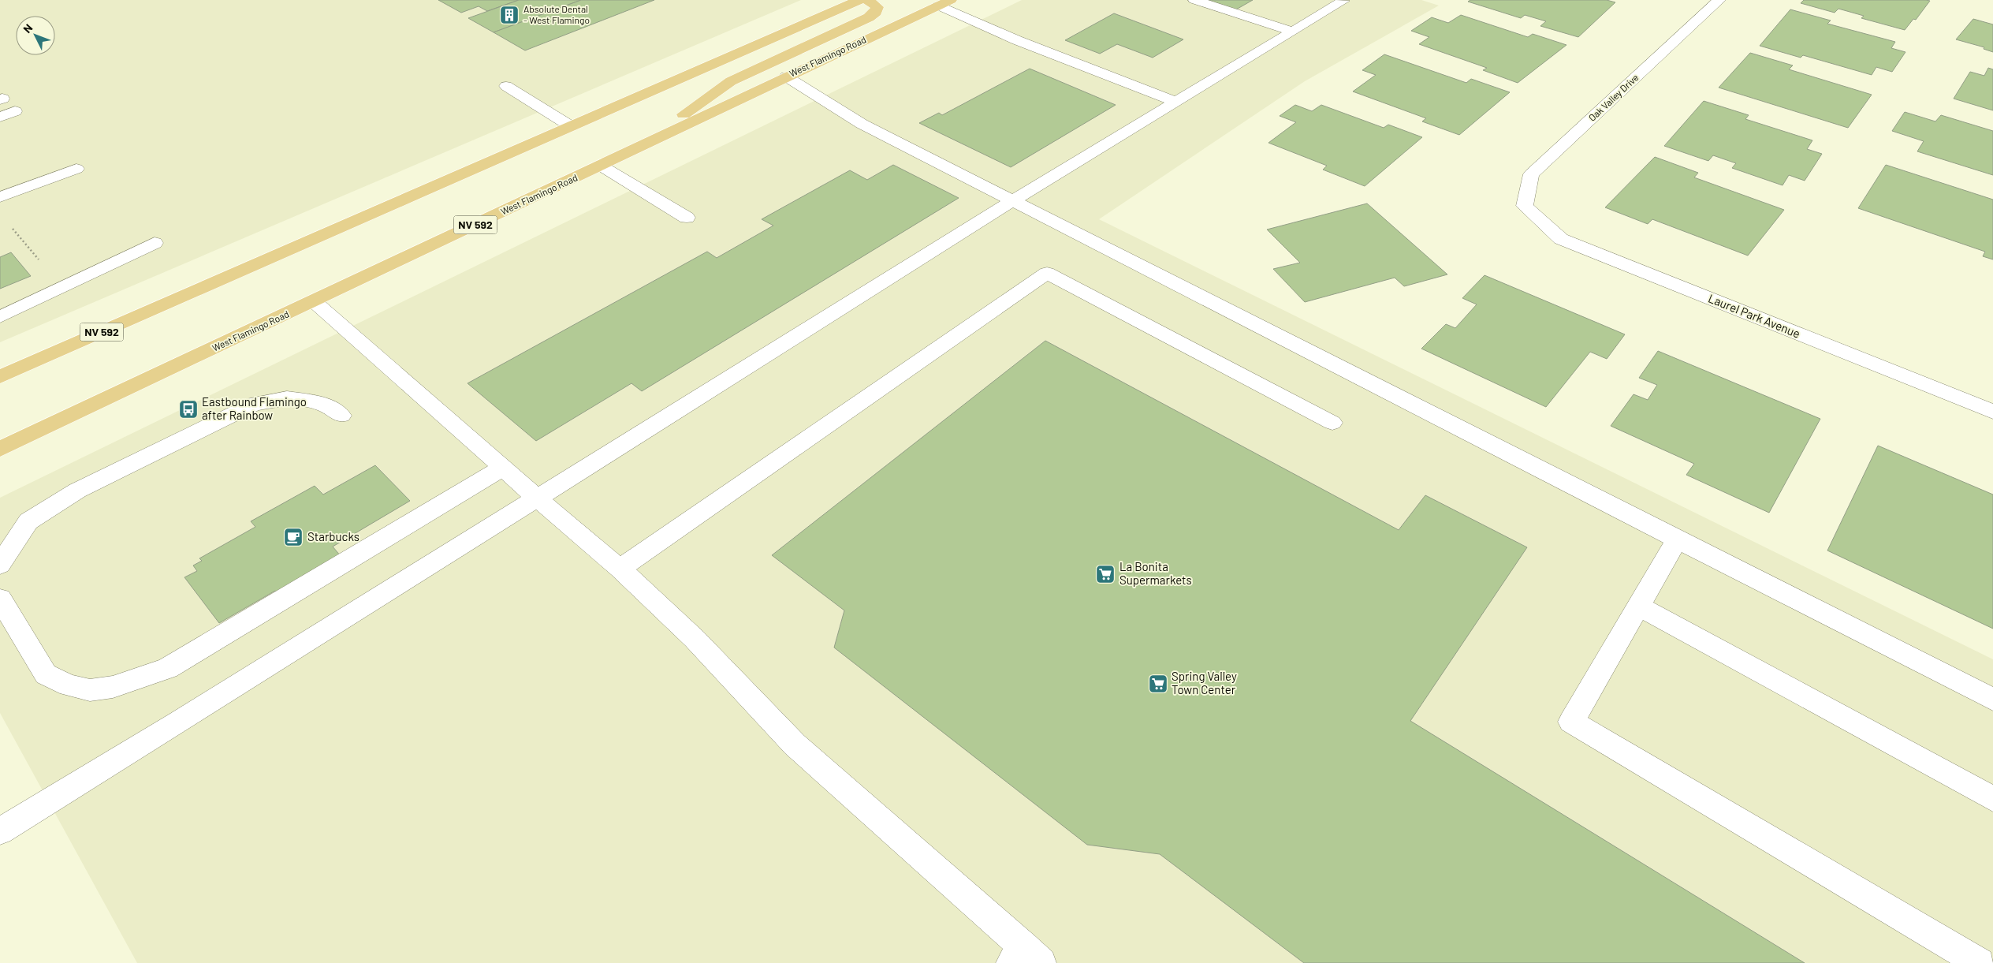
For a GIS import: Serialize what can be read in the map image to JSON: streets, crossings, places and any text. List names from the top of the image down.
{
  "streets": {
    "main road": ["West Flamingo Road", "NV 592"],
    "street": ["Oak Valley Drive", "Laurel Park Avenue"]
  },
  "crossings": [
    ["Oak Valley Drive", "Laurel Park Avenue"]
  ],
  "places": {
    "building": ["Absolute Dental - West Flamingo"],
    "bus stop": ["Eastbound Flamingo after Rainbow"],
    "cafe": ["Starbucks"],
    "supermarket": ["La Bonita Supermarkets", "Spring Valley Town Center"]
  },
  "north": "top left"
}
